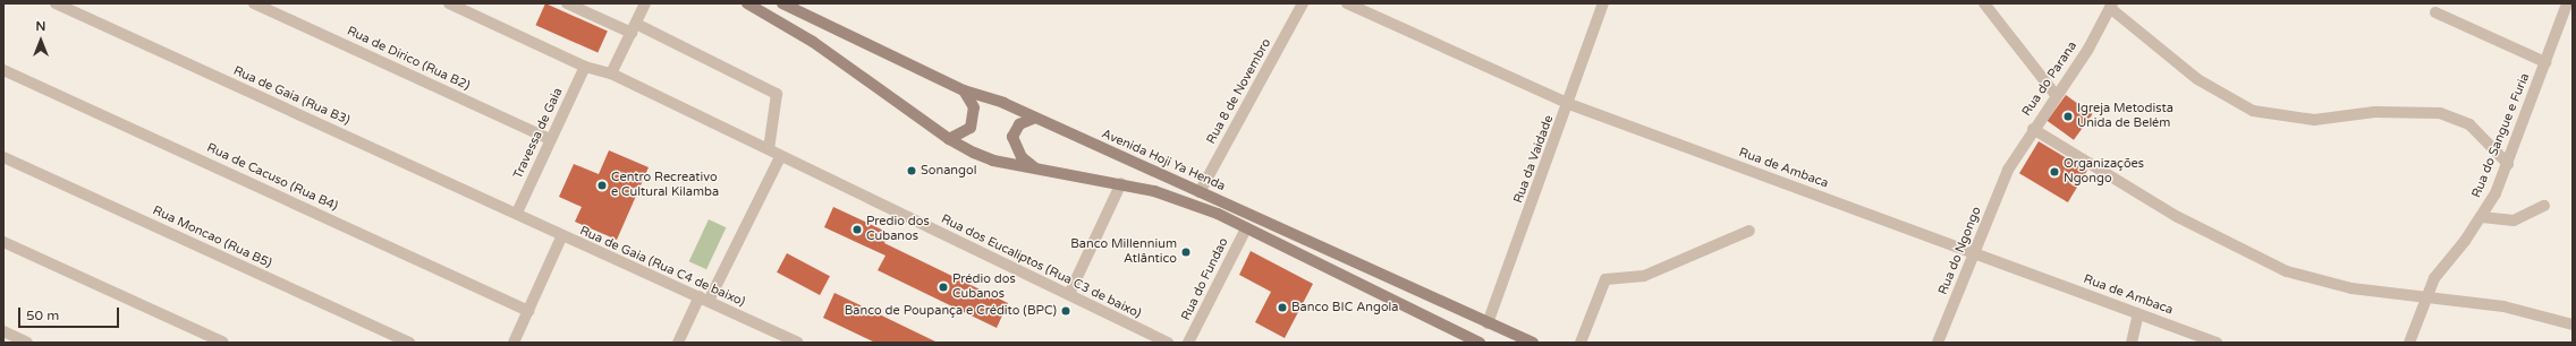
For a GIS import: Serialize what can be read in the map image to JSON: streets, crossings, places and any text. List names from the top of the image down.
{
  "streets": {
    "main road": ["Avenida Hoji Ya Henda"],
    "street": [
      "Rua de Dirico (Rua B2)",
      "Rua do Parana",
      "Rua 8 de Novembro",
      "Rua de Gaia (Rua B3)",
      "Travessa de Gaia",
      "Rua do Sangue e Furia",
      "Rua da Vaidade",
      "Rua de Ambaca",
      "Rua de Cacuso (Rua B4)",
      "Rua Moncao (Rua B5)",
      "Rua do Ngongo",
      "Rua de Gaia (Rua C4 de baixo)",
      "Rua dos Eucaliptos (Rua C3 de baixo)",
      "Rua do Fundao"
    ]
  },
  "crossings": [
    ["Rua de Dirico (Rua B2)", "Travessa de Gaia"],
    ["Rua do Parana", "Rua do Ngongo"],
    ["Rua 8 de Novembro", "Avenida Hoji Ya Henda"],
    ["Rua de Gaia (Rua B3)", "Travessa de Gaia"],
    ["Rua de Gaia (Rua B3)", "Rua de Gaia (Rua C4 de baixo)"],
    ["Travessa de Gaia", "Rua de Gaia (Rua C4 de baixo)"],
    ["Travessa de Gaia", "Rua dos Eucaliptos (Rua C3 de baixo)"],
    ["Rua da Vaidade", "Avenida Hoji Ya Henda"],
    ["Rua da Vaidade", "Rua de Ambaca"],
    ["Rua de Ambaca", "Rua do Ngongo"]
  ],
  "places": [
    "Igreja Metodista Unida de Belém",
    "Sonangol",
    "Organizações Ngongo",
    "Centro Recreativo e Cultural Kilamba",
    "Predio dos Cubanos",
    "Banco Millennium Atlântico",
    "Prédio dos Cubanos",
    "Banco BIC Angola",
    "Banco de Poupança e Crédito (BPC)"
  ],
  "scale_bar": "50 m",
  "north": "top"
}
